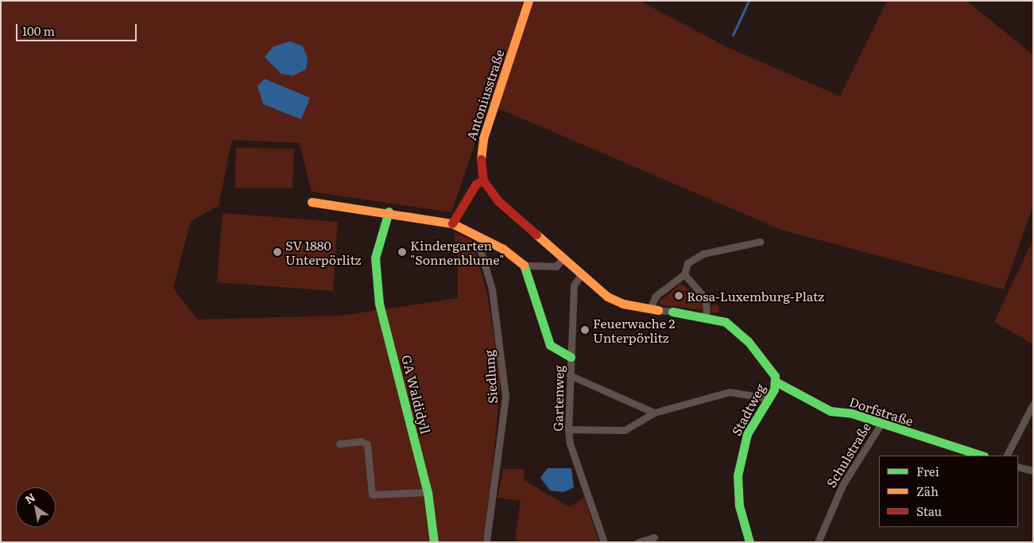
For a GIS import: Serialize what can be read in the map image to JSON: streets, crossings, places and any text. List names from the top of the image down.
{
  "streets": {
    "street": [
      "Antoniusstraße",
      "Siedlung",
      "GA Waldidyll",
      "Gartenweg",
      "Stadtweg",
      "Dorfstraße",
      "Schulstraße"
    ]
  },
  "crossings": [
    ["Antoniusstraße", "Gartenweg"],
    ["Stadtweg", "Dorfstraße"],
    ["Dorfstraße", "Schulstraße"]
  ],
  "places": [
    "SV 1880 Unterpörlitz",
    "Kindergarten \"Sonnenblume\"",
    "Rosa-Luxemburg-Platz",
    "Feuerwache 2 Unterpörlitz"
  ],
  "legend": ["Frei", "Zäh", "Stau"],
  "scale_bar": "100 m",
  "north": "top left"
}
